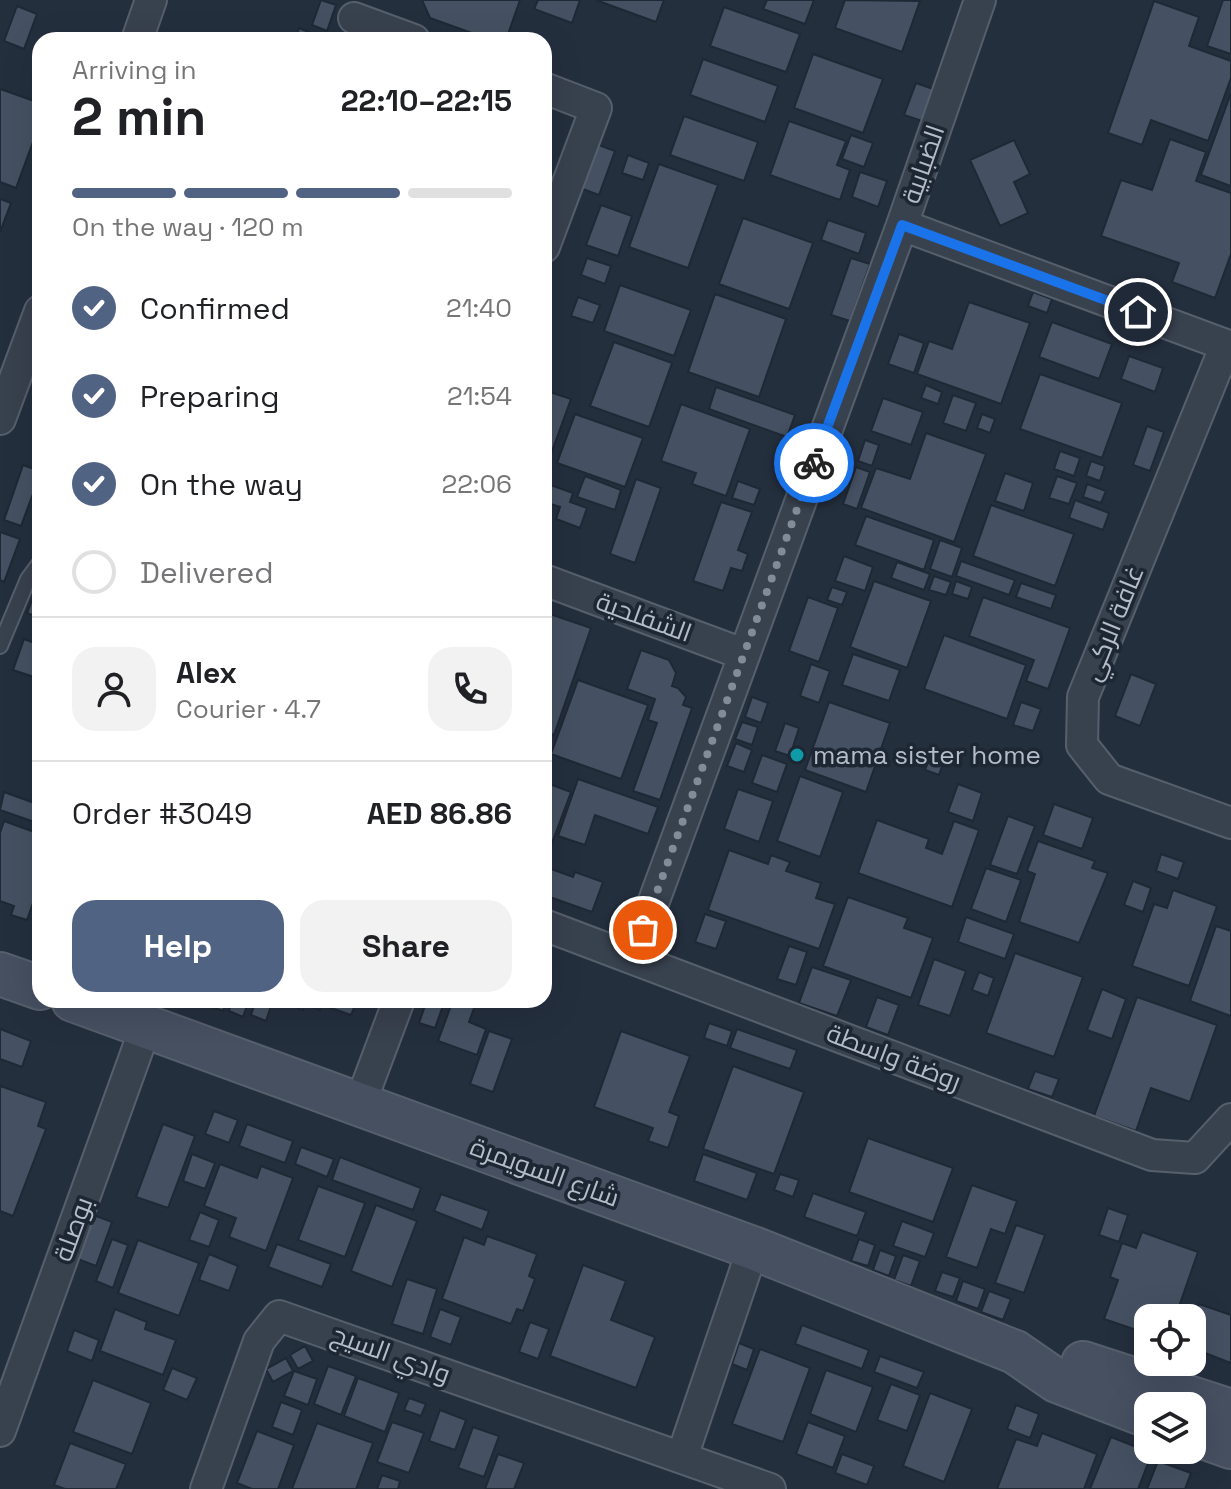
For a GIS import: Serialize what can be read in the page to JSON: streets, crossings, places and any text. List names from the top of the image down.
{
  "streets": {
    "street": [
      "الضبابية",
      "الشفلحية",
      "غافة الركي",
      "روضة واسطة",
      "شارع السويمرة",
      "بوصلة",
      "وادي السيج"
    ]
  },
  "crossings": [
    ["الضبابية", "الشفلحية"],
    ["الضبابية", "روضة واسطة"],
    ["شارع السويمرة", "بوصلة"]
  ],
  "places": ["mama sister home"],
  "page": {
    "heading": ["2 min", "Arriving in", "22:10–22:15"],
    "panel": [
      "Alex",
      "Courier · 4.7",
      "Order #3049",
      "AED 86.86"
    ],
    "bar": "On the way · 120 m",
    "list": [
      ["Confirmed", "21:40"],
      ["Preparing", "21:54"],
      ["On the way", "22:06"],
      "Delivered"
    ],
    "buttons": ["Help", "Share"]
  }
}
